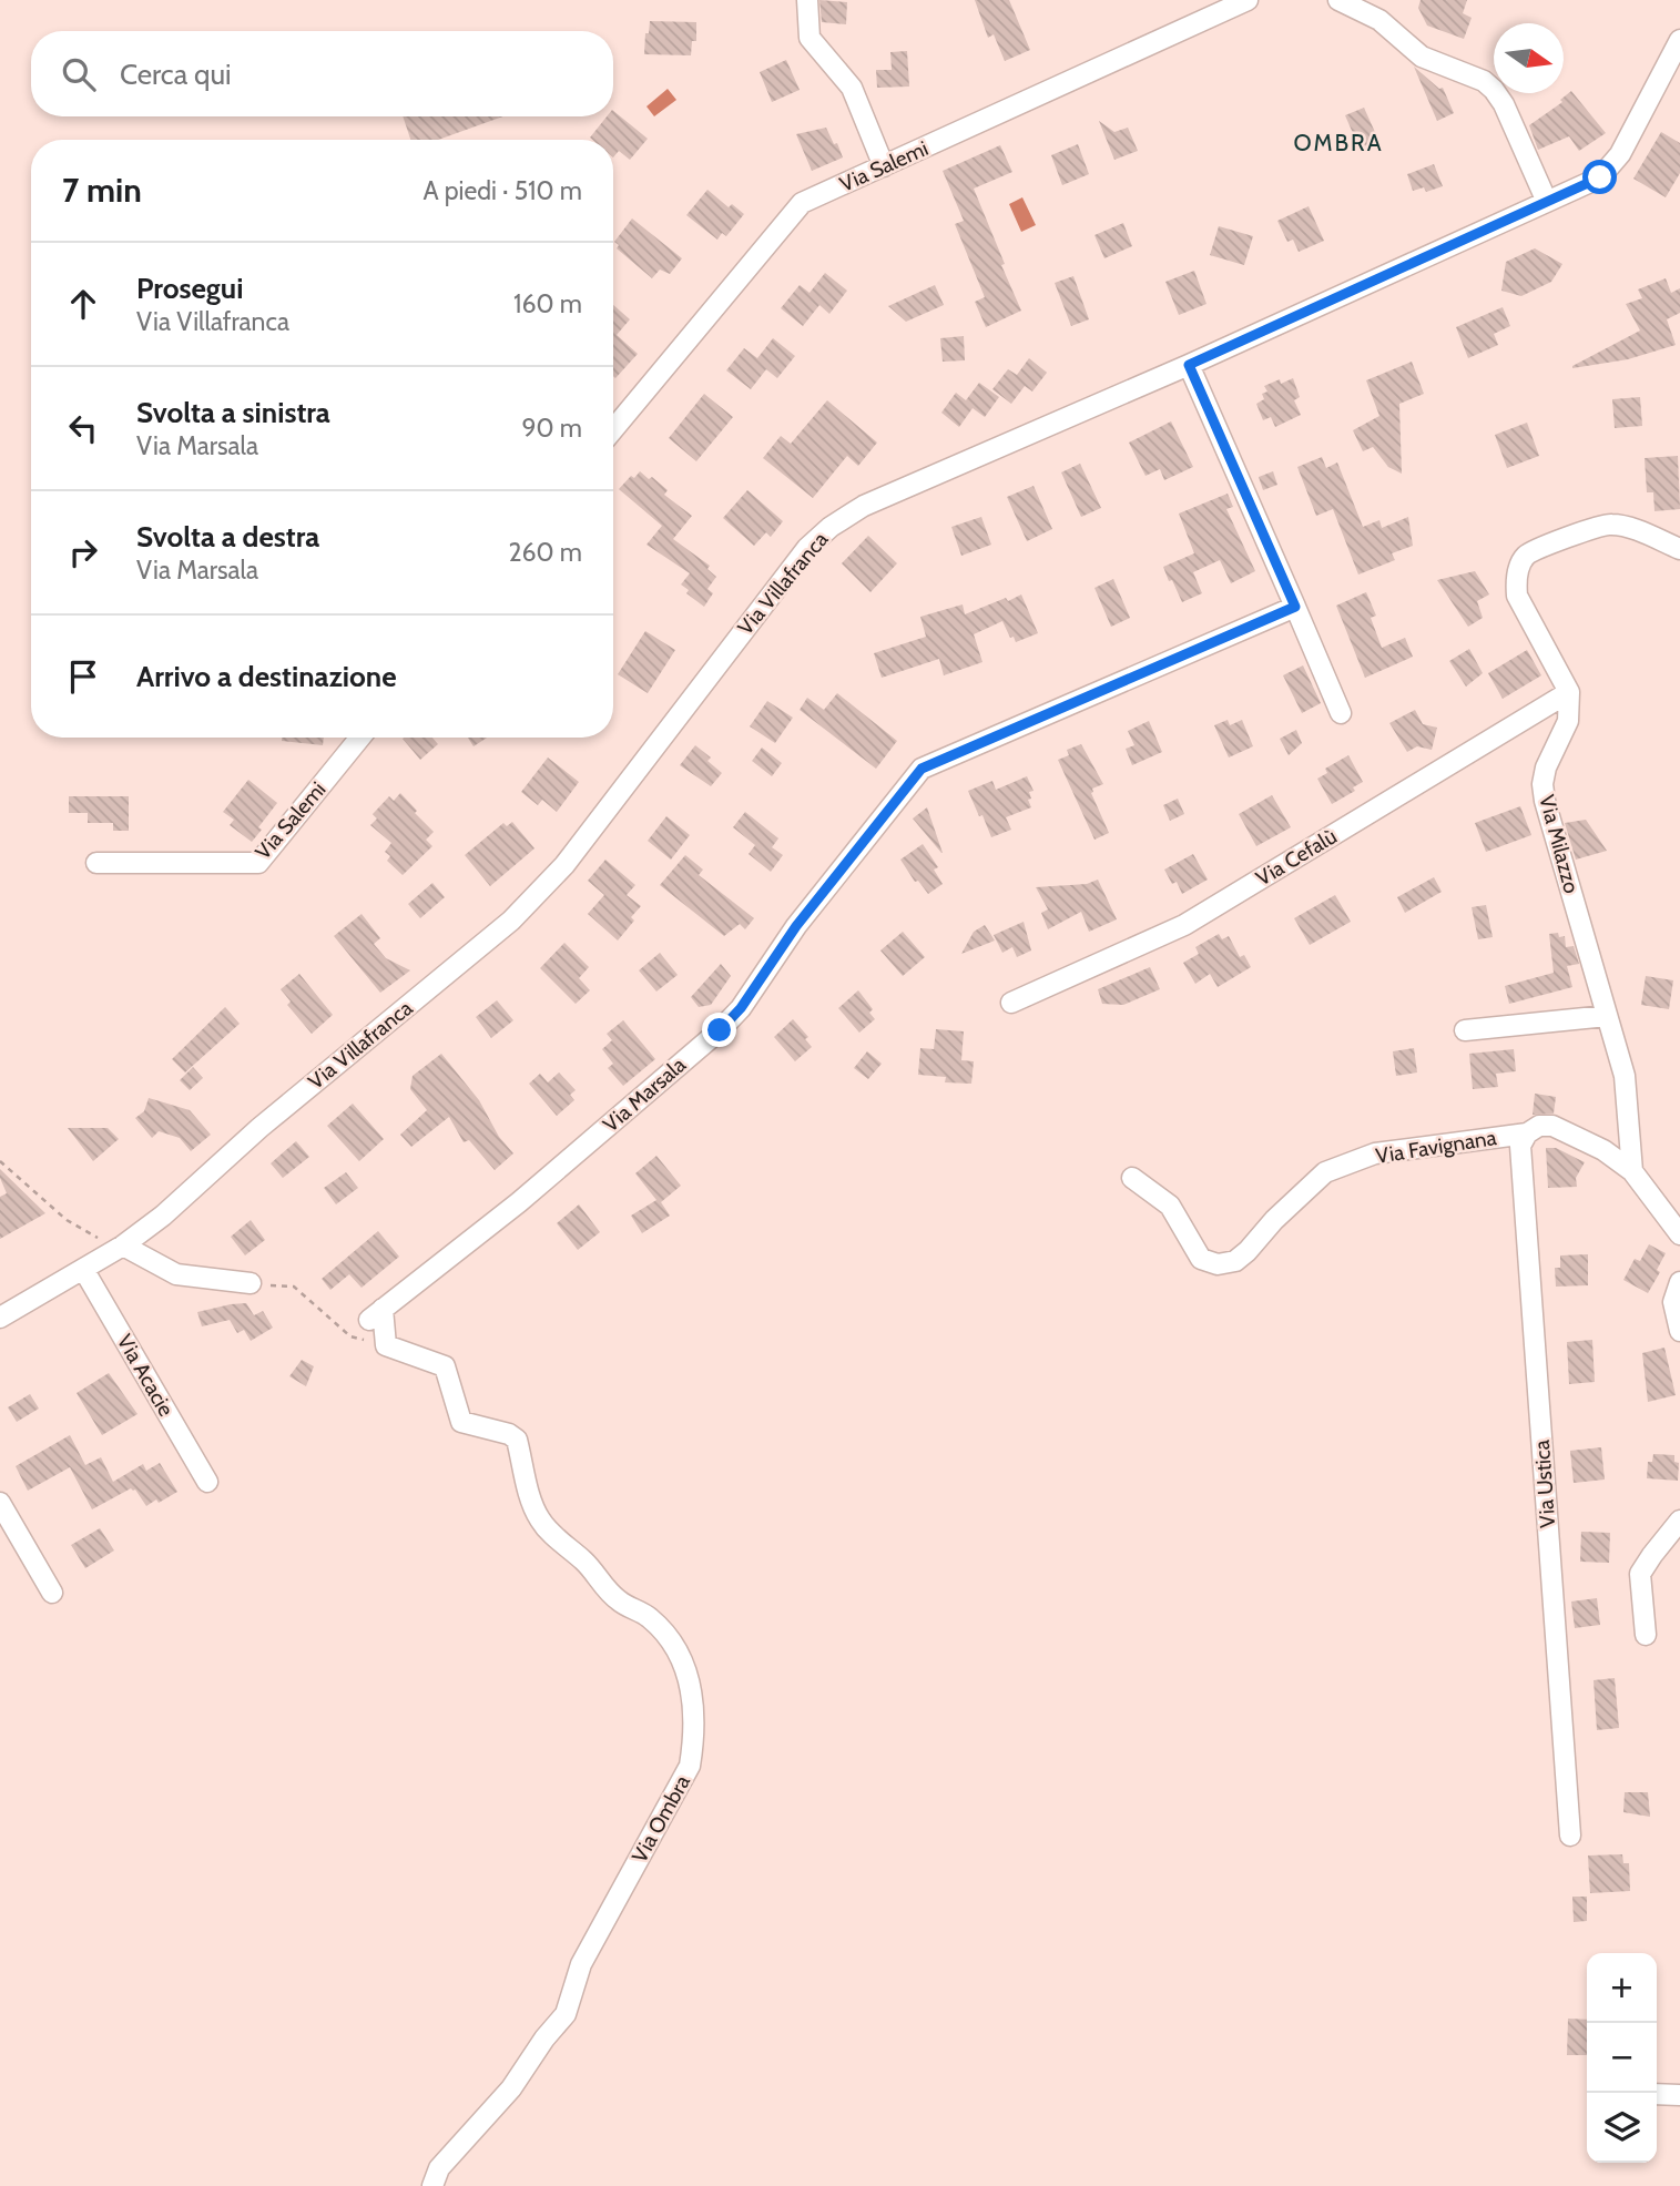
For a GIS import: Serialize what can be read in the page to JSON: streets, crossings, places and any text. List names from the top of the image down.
{
  "streets": {
    "street": [
      "Via Salemi",
      "Via Villafranca",
      "Via Milazzo",
      "Via Cefalù",
      "Via Marsala",
      "Via Favignana",
      "Via Acacie",
      "Via Ustica",
      "Via Ombra"
    ]
  },
  "crossings": [
    ["Via Villafranca", "Via Acacie"],
    ["Via Milazzo", "Via Cefalù"],
    ["Via Milazzo", "Via Favignana"],
    ["Via Marsala", "Via Ombra"],
    ["Via Favignana", "Via Ustica"]
  ],
  "districts": ["OMBRA"],
  "north": "right",
  "page": {
    "search": "Cerca qui",
    "heading": ["7 min", "A piedi · 510 m"],
    "list": [
      ["Prosegui", "Via Villafranca", "160 m"],
      ["Svolta a sinistra", "Via Marsala", "90 m"],
      ["Svolta a destra", "Via Marsala", "260 m"],
      "Arrivo a destinazione"
    ],
    "map_buttons": ["+", "−"]
  }
}
